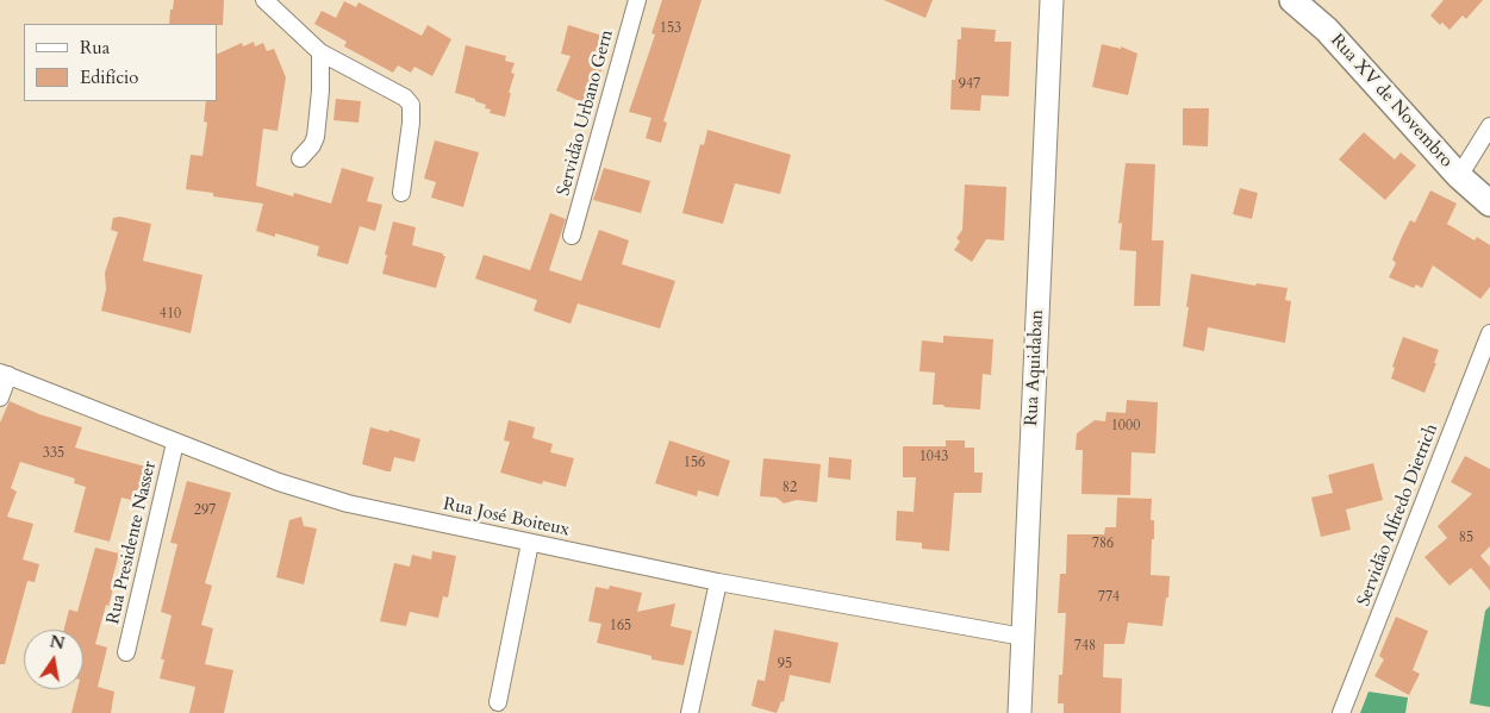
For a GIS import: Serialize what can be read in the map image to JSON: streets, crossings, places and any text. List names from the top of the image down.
{
  "streets": {
    "main road": ["Rua XV de Novembro"],
    "street": [
      "Servidão Urbano Gern",
      "Rua Aquidaban",
      "Servidão Alfredo Dietrich",
      "Rua José Boiteux",
      "Rua Presidente Nasser"
    ]
  },
  "crossings": [
    ["Rua Aquidaban", "Rua José Boiteux"],
    ["Rua José Boiteux", "Rua Presidente Nasser"]
  ],
  "house_numbers": [
    "153",
    "947",
    "410",
    "1000",
    "335",
    "1043",
    "156",
    "82",
    "297",
    "85",
    "786",
    "774",
    "165",
    "748",
    "95"
  ],
  "legend": ["Rua", "Edifício"],
  "north": "top"
}
